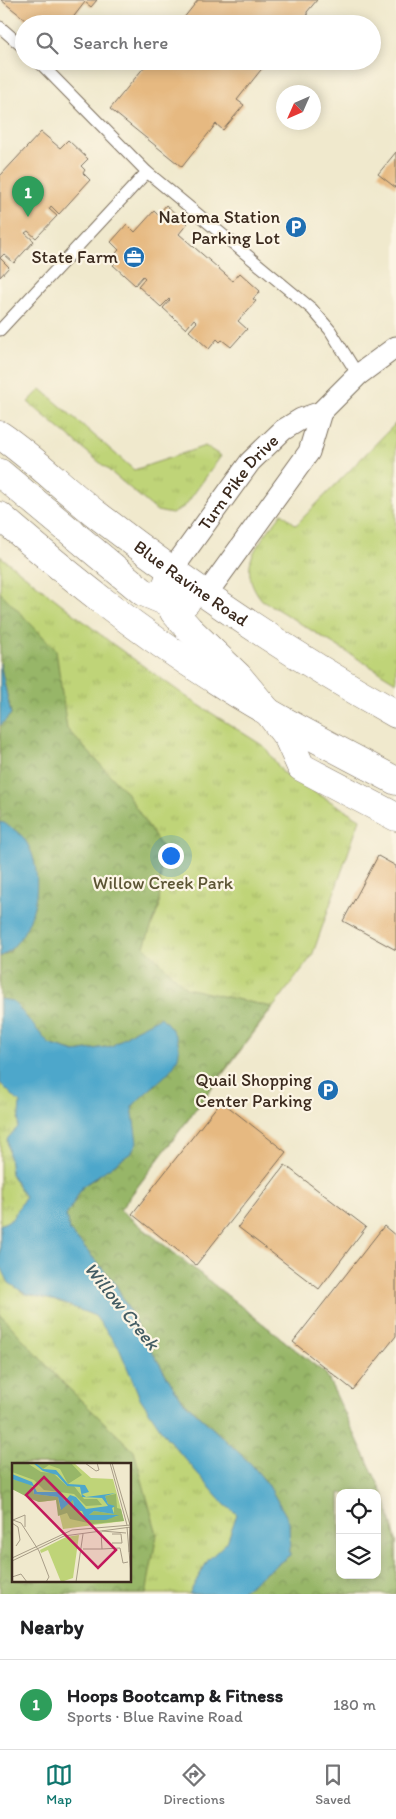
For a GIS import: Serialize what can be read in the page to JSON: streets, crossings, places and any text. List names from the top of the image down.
{
  "streets": {
    "main road": ["Blue Ravine Road"],
    "street": ["Turn Pike Drive"]
  },
  "crossings": [
    ["Turn Pike Drive", "Blue Ravine Road"]
  ],
  "water": ["Willow Creek"],
  "parks": ["Willow Creek Park"],
  "places": {
    "parking": ["Natoma Station Parking Lot", "Quail Shopping Center Parking"],
    "office": ["State Farm"]
  },
  "north": "bottom left",
  "page": {
    "search": "Search here",
    "pins": "1",
    "heading": "Nearby",
    "list": [
      {
        "mark": "1",
        "name": "Hoops Bootcamp & Fitness",
        "note": "Sports · Blue Ravine Road",
        "value": "180 m"
      }
    ],
    "nav": ["Map", "Directions", "Saved"]
  }
}
